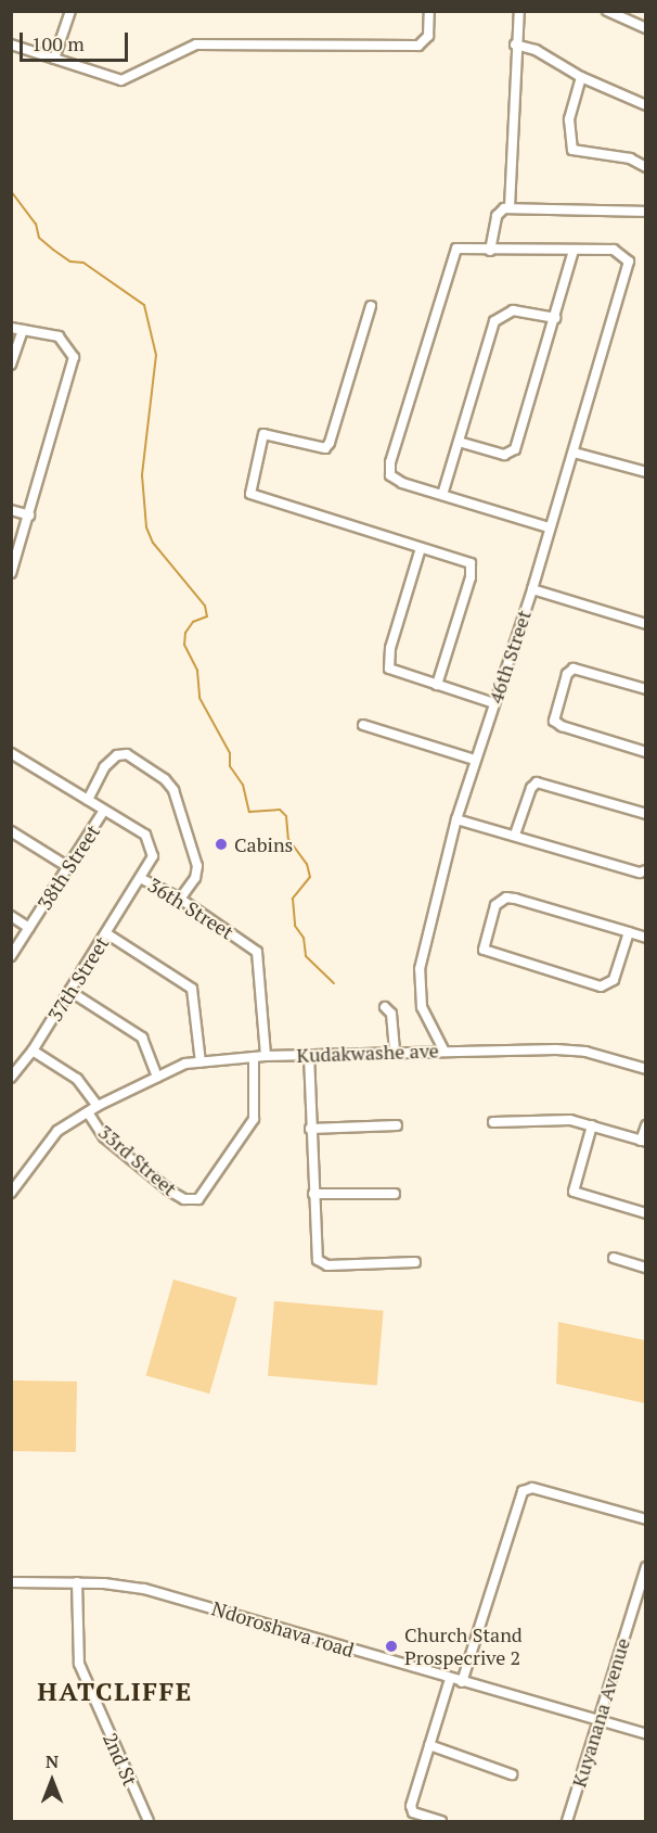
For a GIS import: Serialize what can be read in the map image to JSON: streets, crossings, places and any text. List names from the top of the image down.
{
  "streets": {
    "street": [
      "46th Street",
      "38th Street",
      "36th Street",
      "37th Street",
      "Kudakwashe ave",
      "33rd Street",
      "Ndoroshava road",
      "Kuyanana Avenue",
      "2nd St"
    ]
  },
  "crossings": [
    ["46th Street", "Kudakwashe ave"],
    ["38th Street", "36th Street"],
    ["36th Street", "37th Street"],
    ["36th Street", "Kudakwashe ave"],
    ["37th Street", "33rd Street"],
    ["Kudakwashe ave", "33rd Street"],
    ["Ndoroshava road", "Kuyanana Avenue"],
    ["Ndoroshava road", "2nd St"]
  ],
  "districts": ["HATCLIFFE"],
  "places": ["Cabins", "Church Stand Prospecrive 2"],
  "scale_bar": "100 m",
  "north": "top"
}
